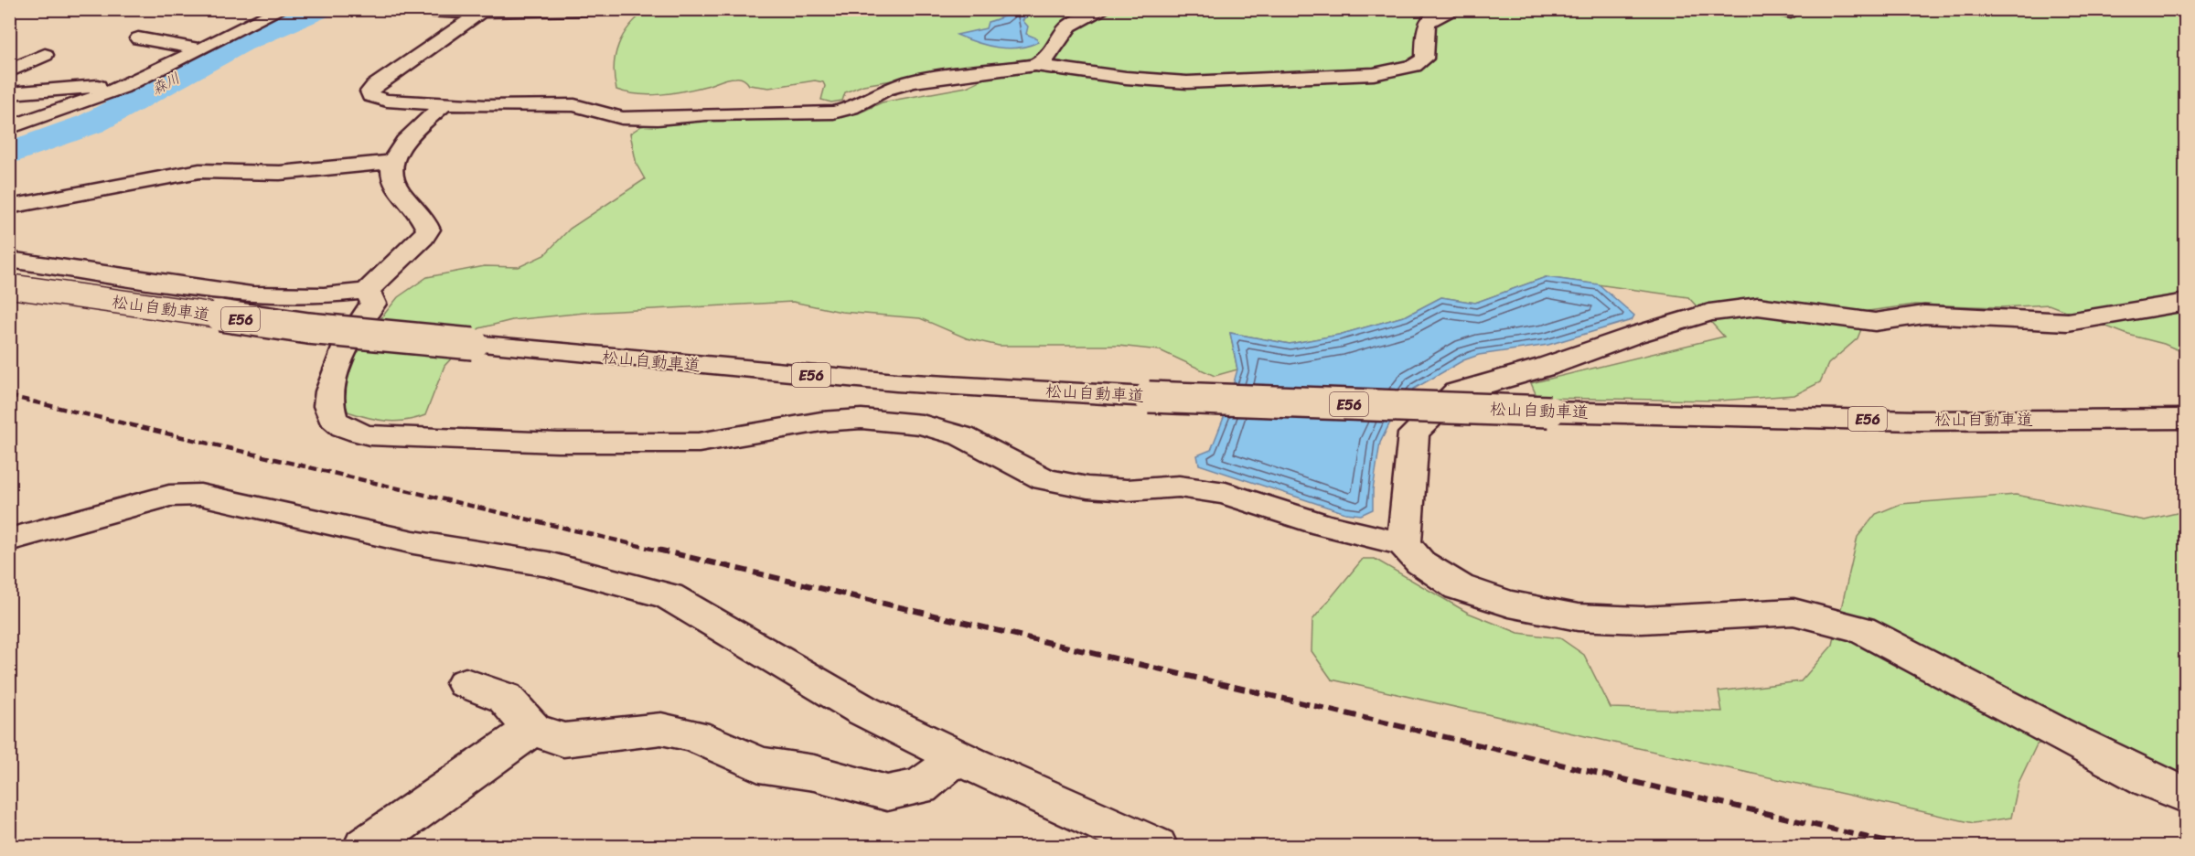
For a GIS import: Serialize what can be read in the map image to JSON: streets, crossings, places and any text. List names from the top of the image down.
{
  "streets": {
    "main road": ["松山自動車道", "E56"]
  },
  "water": ["森川"]
}
